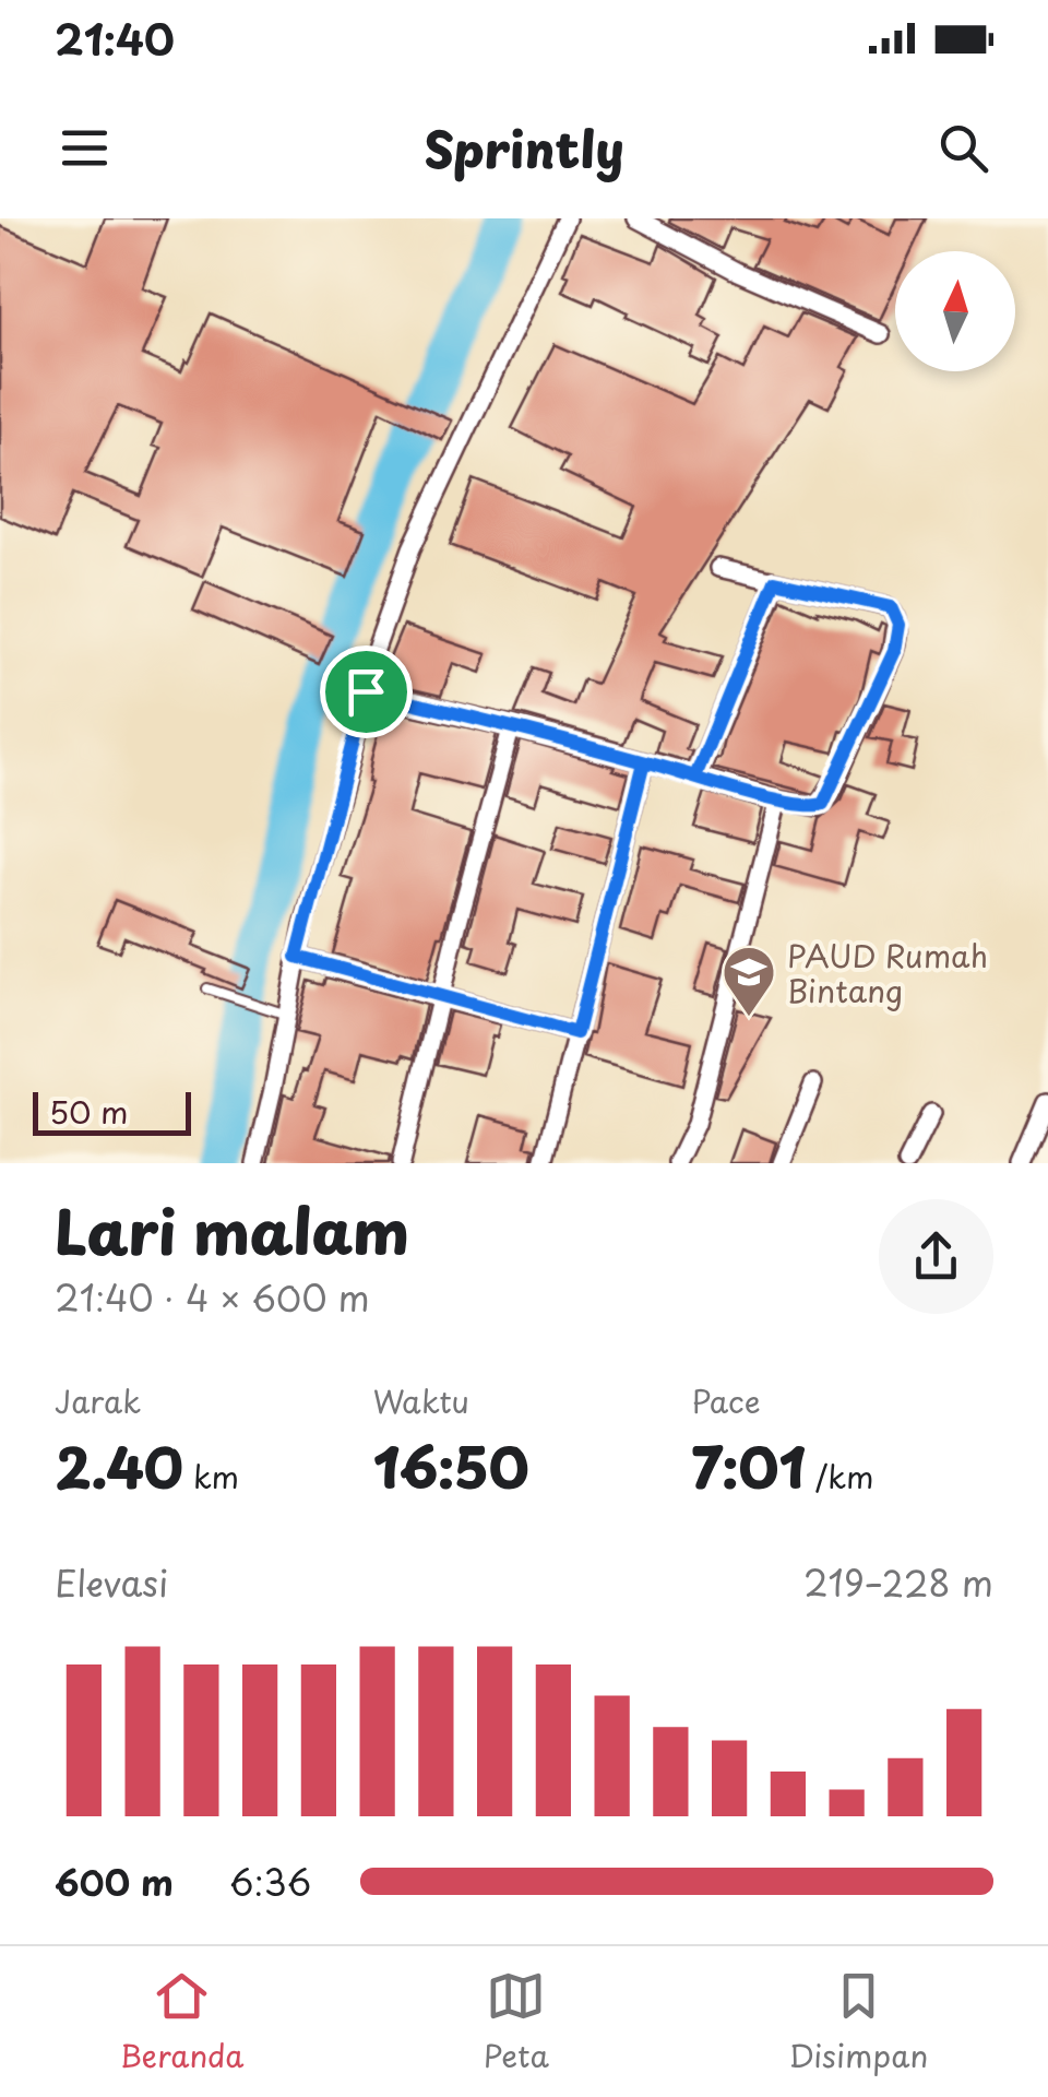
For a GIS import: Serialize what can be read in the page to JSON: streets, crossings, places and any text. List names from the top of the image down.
{
  "places": {
    "school or university": ["PAUD Rumah Bintang"]
  },
  "scale_bar": "50 m",
  "north": "top",
  "page": {
    "status": "21:40",
    "header": "Sprintly",
    "scale": "50 m",
    "heading": ["Lari malam", "21:40 · 4 × 600 m"],
    "stats": [
      ["Jarak", "2.40 km"],
      ["Waktu", "16:50"],
      ["Pace", "7:01 /km"]
    ],
    "chart": ["Elevasi", "219–228 m"],
    "list": [
      {
        "name": "600 m",
        "note": "6:36"
      }
    ],
    "tabs": ["Beranda", "Peta", "Disimpan"]
  }
}
